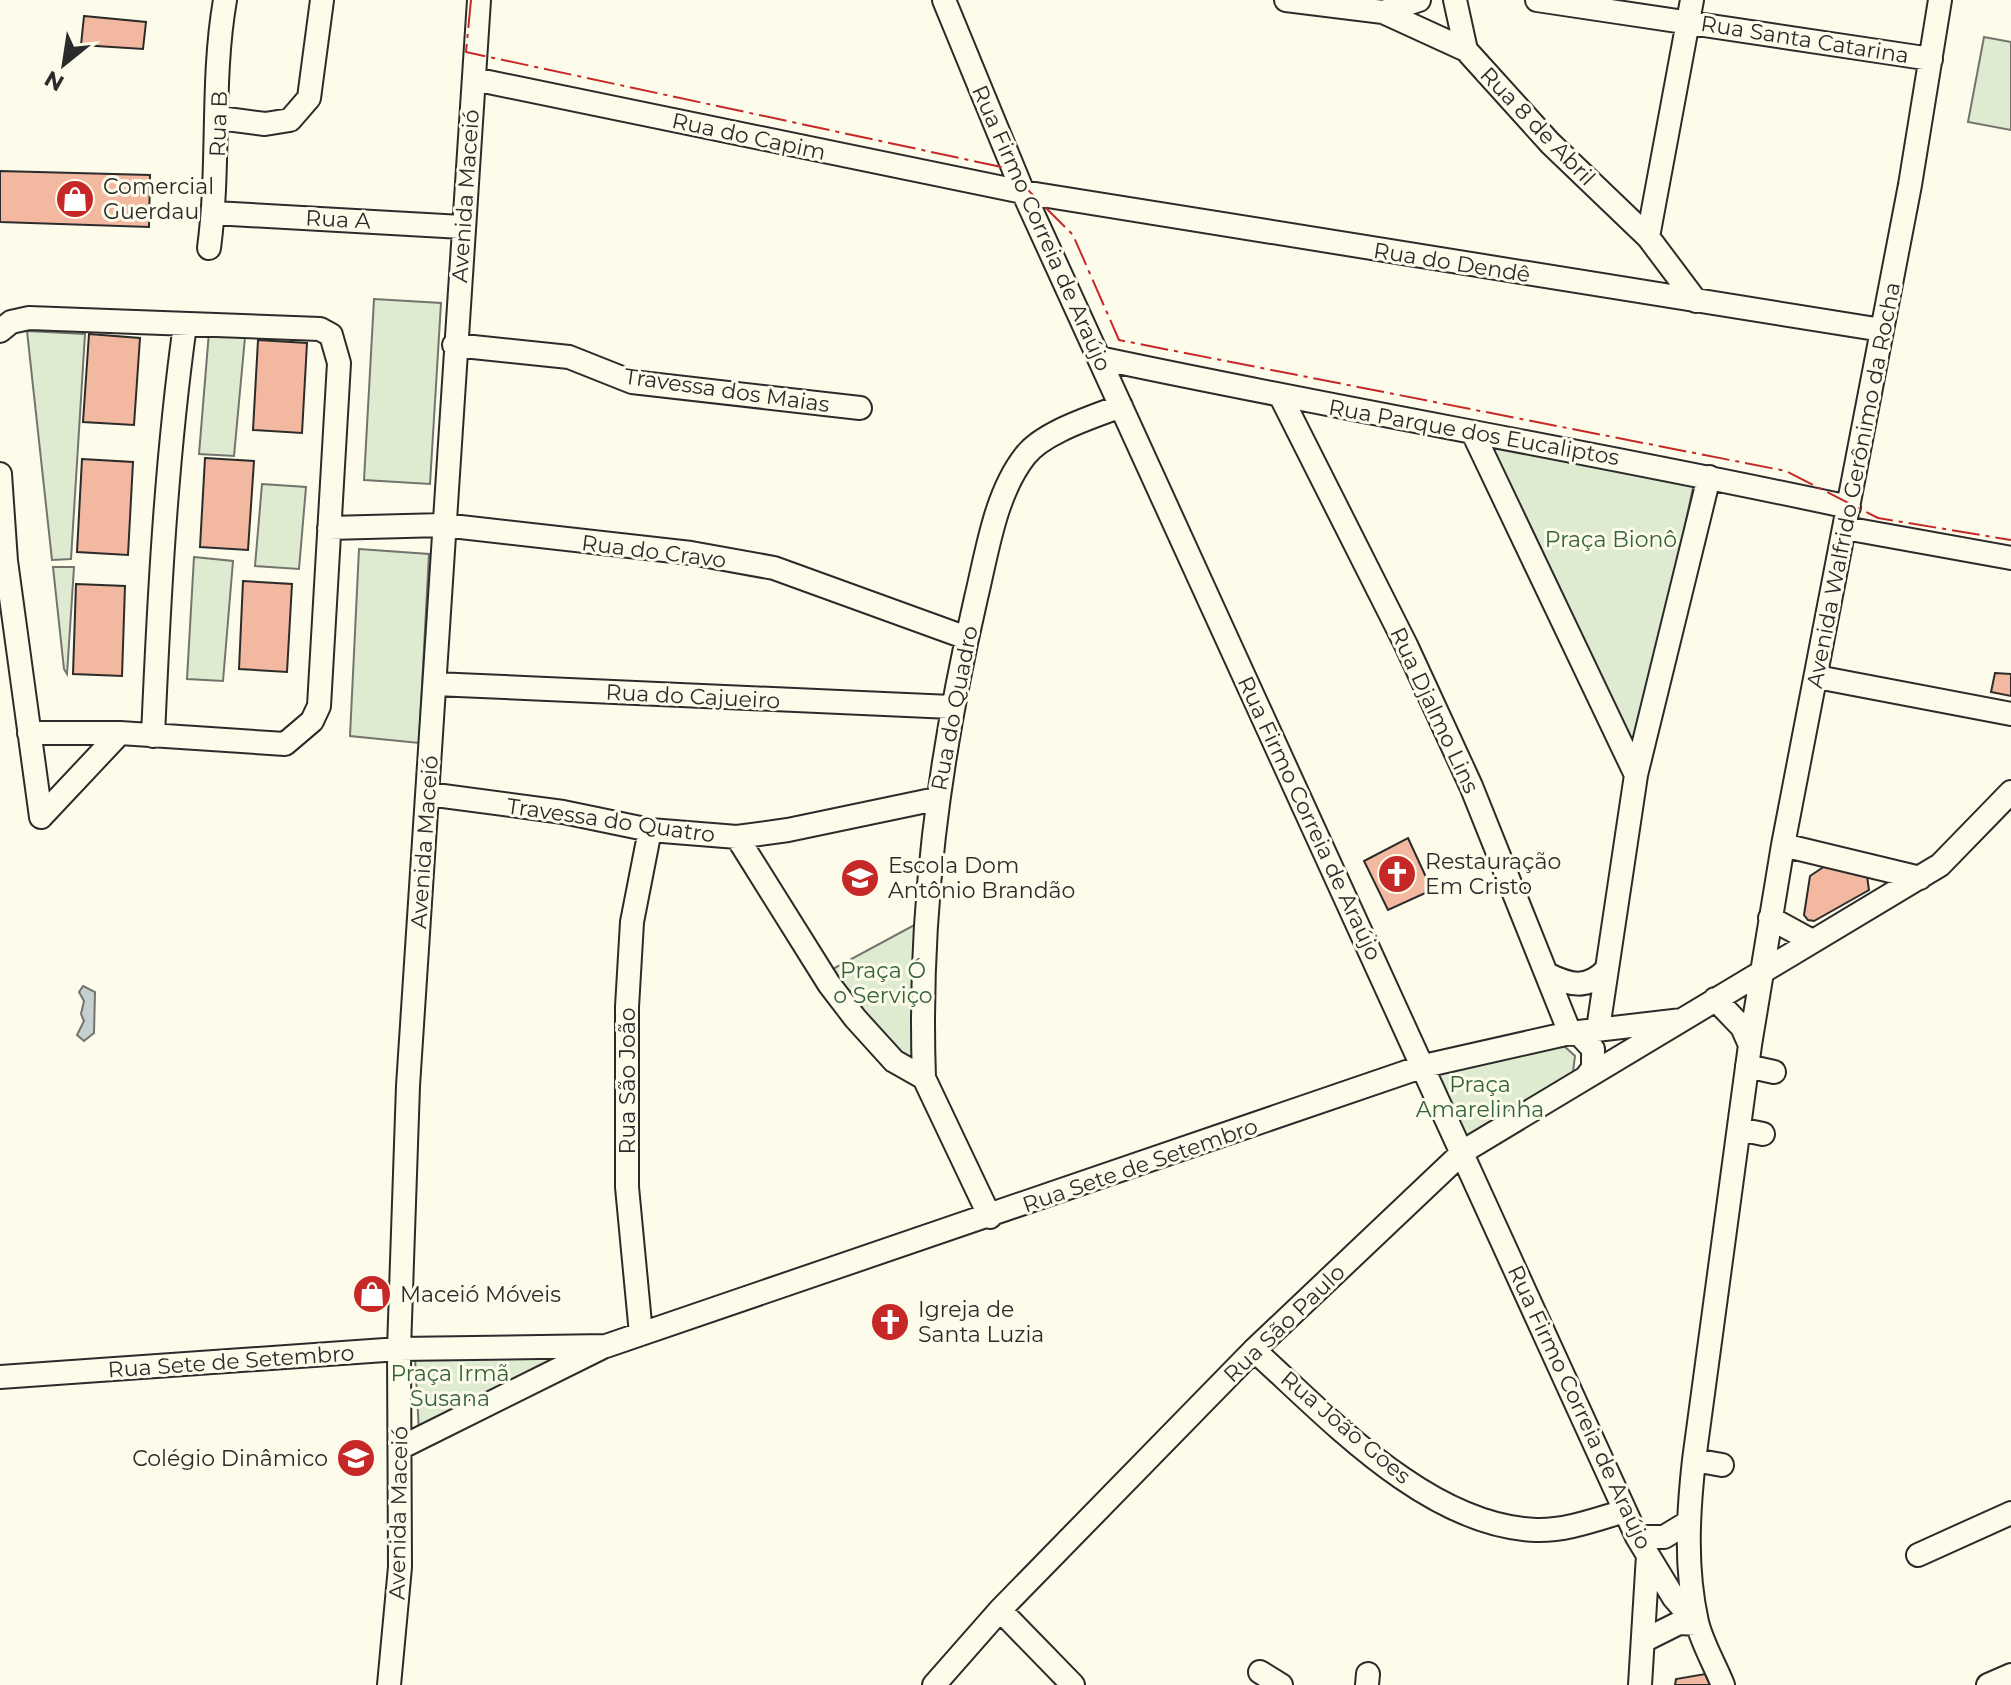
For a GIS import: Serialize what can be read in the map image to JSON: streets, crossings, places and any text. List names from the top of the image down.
{
  "streets": {
    "street": [
      "Rua Santa Catarina",
      "Rua B",
      "Rua 8 de Abril",
      "Rua do Capim",
      "Avenida Maceió",
      "Rua A",
      "Rua Firmo Correia de Araújo",
      "Rua do Dendê",
      "Travessa dos Maias",
      "Rua Parque dos Eucaliptos",
      "Avenida Walfrido Gerônimo da Rocha",
      "Rua do Cravo",
      "Rua do Cajueiro",
      "Rua do Quadro",
      "Rua Djalmo Lins",
      "Travessa do Quatro",
      "Rua São João",
      "Rua Sete de Setembro",
      "Rua São Paulo",
      "Rua João Goes"
    ]
  },
  "crossings": [
    ["Rua Santa Catarina", "Avenida Walfrido Gerônimo da Rocha"],
    ["Rua B", "Rua A"],
    ["Rua 8 de Abril", "Rua do Dendê"],
    ["Rua do Capim", "Avenida Maceió"],
    ["Rua do Capim", "Rua Firmo Correia de Araújo"],
    ["Rua do Capim", "Rua do Dendê"],
    ["Avenida Maceió", "Rua A"],
    ["Avenida Maceió", "Travessa dos Maias"],
    ["Avenida Maceió", "Rua do Cravo"],
    ["Avenida Maceió", "Rua do Cajueiro"],
    ["Avenida Maceió", "Travessa do Quatro"],
    ["Avenida Maceió", "Rua Sete de Setembro"],
    ["Rua Firmo Correia de Araújo", "Rua do Dendê"],
    ["Rua Firmo Correia de Araújo", "Rua Parque dos Eucaliptos"],
    ["Rua Firmo Correia de Araújo", "Avenida Walfrido Gerônimo da Rocha"],
    ["Rua Firmo Correia de Araújo", "Rua do Quadro"],
    ["Rua Firmo Correia de Araújo", "Rua Sete de Setembro"],
    ["Rua Firmo Correia de Araújo", "Rua São Paulo"],
    ["Rua Firmo Correia de Araújo", "Rua João Goes"],
    ["Rua do Dendê", "Avenida Walfrido Gerônimo da Rocha"],
    ["Rua Parque dos Eucaliptos", "Avenida Walfrido Gerônimo da Rocha"],
    ["Rua Parque dos Eucaliptos", "Rua Djalmo Lins"],
    ["Avenida Walfrido Gerônimo da Rocha", "Rua São Paulo"],
    ["Rua do Cravo", "Rua do Quadro"],
    ["Rua do Cajueiro", "Rua do Quadro"],
    ["Rua do Quadro", "Travessa do Quatro"],
    ["Rua Djalmo Lins", "Rua Sete de Setembro"],
    ["Rua Djalmo Lins", "Rua São Paulo"],
    ["Travessa do Quatro", "Rua São João"],
    ["Rua São João", "Rua Sete de Setembro"],
    ["Rua Sete de Setembro", "Rua São Paulo"],
    ["Rua São Paulo", "Rua João Goes"]
  ],
  "parks": [
    "Praça Bionô",
    "Praça Ó o Serviço",
    "Praça Amarelinha",
    "Praça Irmã Susana"
  ],
  "places": {
    "shop": ["Comercial Guerdau", "Maceió Móveis"],
    "church": ["Restauração Em Cristo", "Igreja de Santa Luzia"],
    "school or university": ["Escola Dom Antônio Brandão", "Colégio Dinâmico"]
  },
  "north": "bottom left"
}
